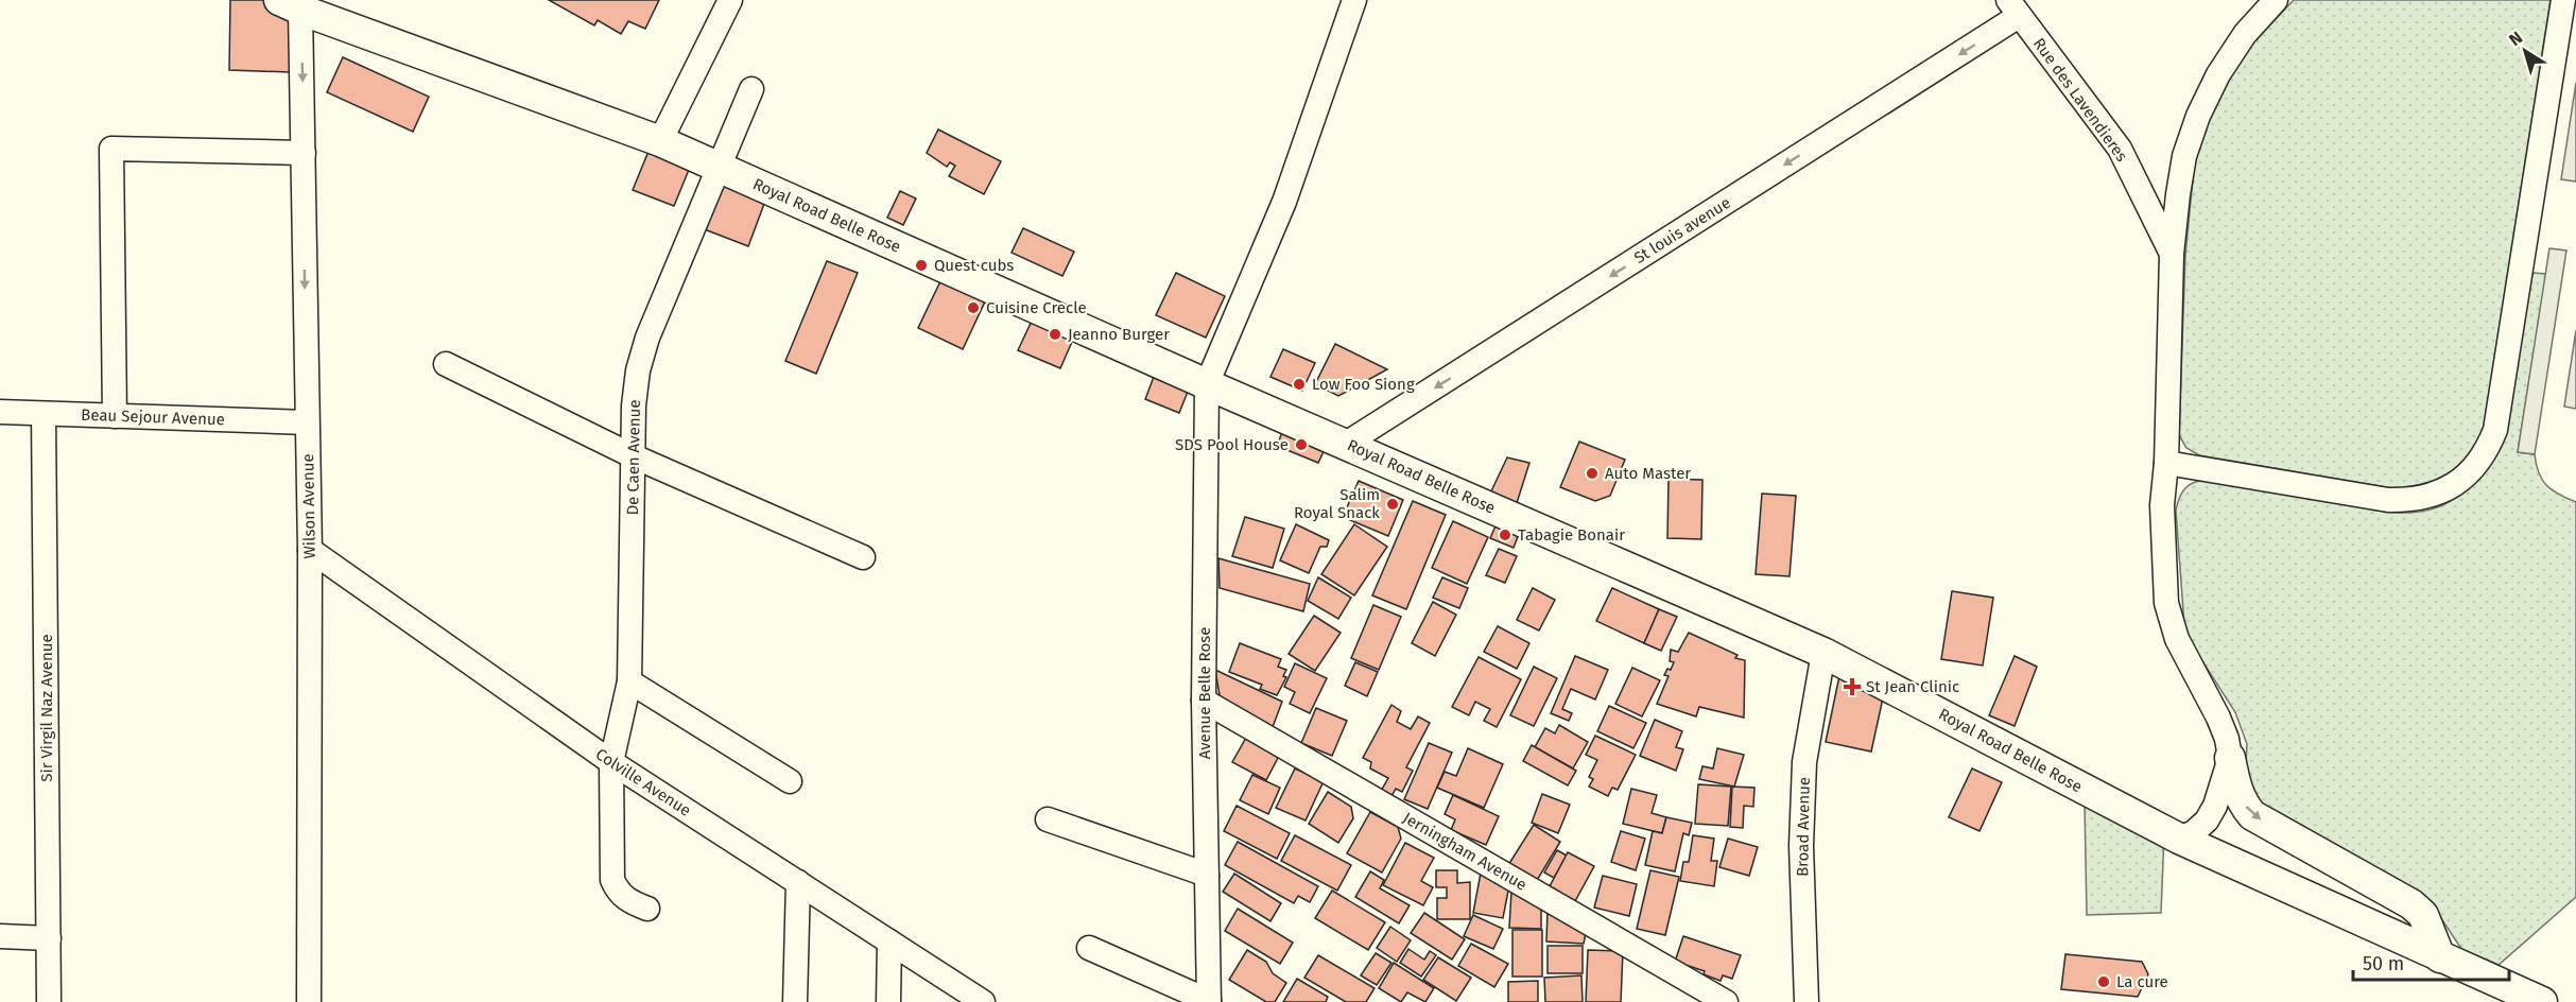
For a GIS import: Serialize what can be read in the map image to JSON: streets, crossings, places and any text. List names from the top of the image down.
{
  "streets": {
    "main road": ["Royal Road Belle Rose"],
    "street": [
      "Rue des Lavendieres",
      "St louis avenue",
      "Beau Sejour Avenue",
      "De Caen Avenue",
      "Wilson Avenue",
      "Avenue Belle Rose",
      "Sir Virgil Naz Avenue",
      "Colville Avenue",
      "Broad Avenue",
      "Jerningham Avenue"
    ]
  },
  "crossings": [
    ["Rue des Lavendieres", "St louis avenue"],
    ["Royal Road Belle Rose", "St louis avenue"],
    ["Royal Road Belle Rose", "De Caen Avenue"],
    ["Royal Road Belle Rose", "Wilson Avenue"],
    ["Royal Road Belle Rose", "Avenue Belle Rose"],
    ["Royal Road Belle Rose", "Broad Avenue"],
    ["Beau Sejour Avenue", "Wilson Avenue"],
    ["Beau Sejour Avenue", "Sir Virgil Naz Avenue"],
    ["De Caen Avenue", "Colville Avenue"],
    ["Wilson Avenue", "Colville Avenue"],
    ["Avenue Belle Rose", "Jerningham Avenue"]
  ],
  "one_way": ["St louis avenue", "Wilson Avenue"],
  "places": {
    "other": [
      "Quest cubs",
      "Cuisine Crecle",
      "Jeanno Burger",
      "Low Foo Siong",
      "SDS Pool House",
      "Auto Master",
      "Salim Royal Snack",
      "Tabagie Bonair",
      "La cure"
    ],
    "health": ["St Jean Clinic"]
  },
  "scale_bar": "50 m",
  "north": "top left"
}
